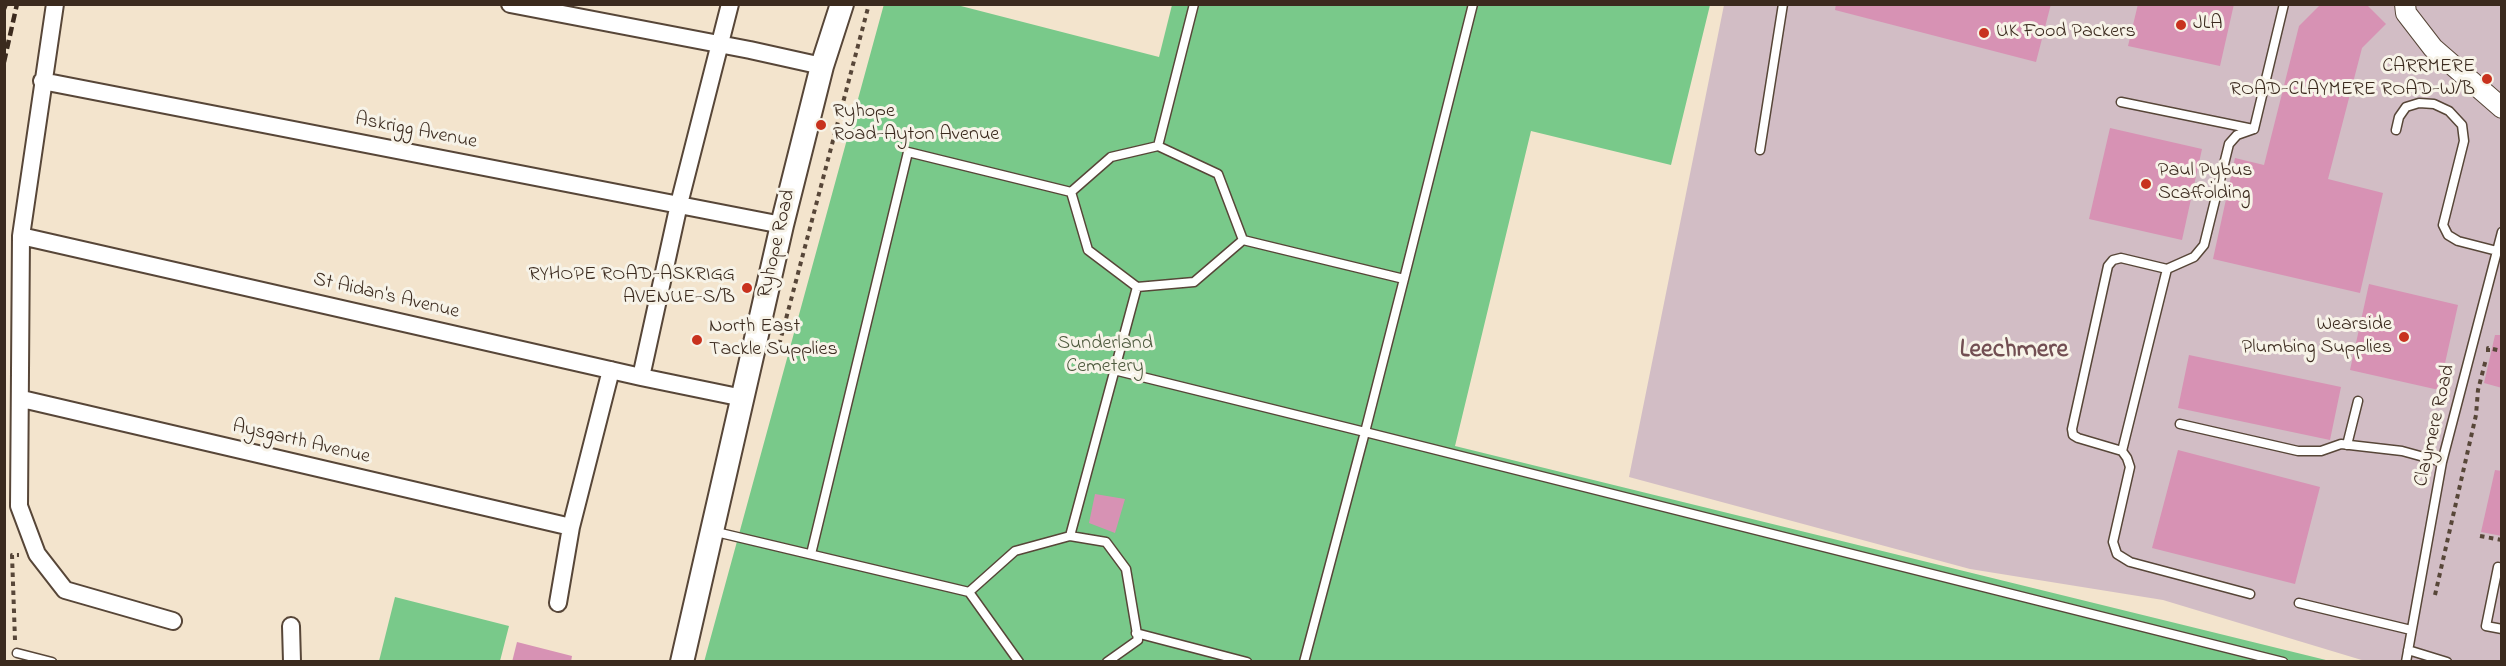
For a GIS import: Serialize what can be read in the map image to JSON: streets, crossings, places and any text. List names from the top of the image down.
{
  "streets": {
    "main road": ["Ryhope Road"],
    "street": ["Askrigg Avenue", "St Aidan's Avenue", "Aysgarth Avenue"],
    "lane": ["Claymere Road"]
  },
  "crossings": [
    ["Askrigg Avenue", "Ryhope Road"],
    ["Ryhope Road", "St Aidan's Avenue"]
  ],
  "districts": ["Leechmere"],
  "parks": ["Sunderland Cemetery"],
  "places": [
    "JLA",
    "UK Food Packers",
    "CARRMERE ROAD-CLAYMERE ROAD-W/B",
    "Ryhope Road-Ayton Avenue",
    "Paul Pybus Scaffolding",
    "RYHOPE ROAD-ASKRIGG AVENUE-S/B",
    "Wearside Plumbing Supplies",
    "North East Tackle Supplies"
  ]
}
